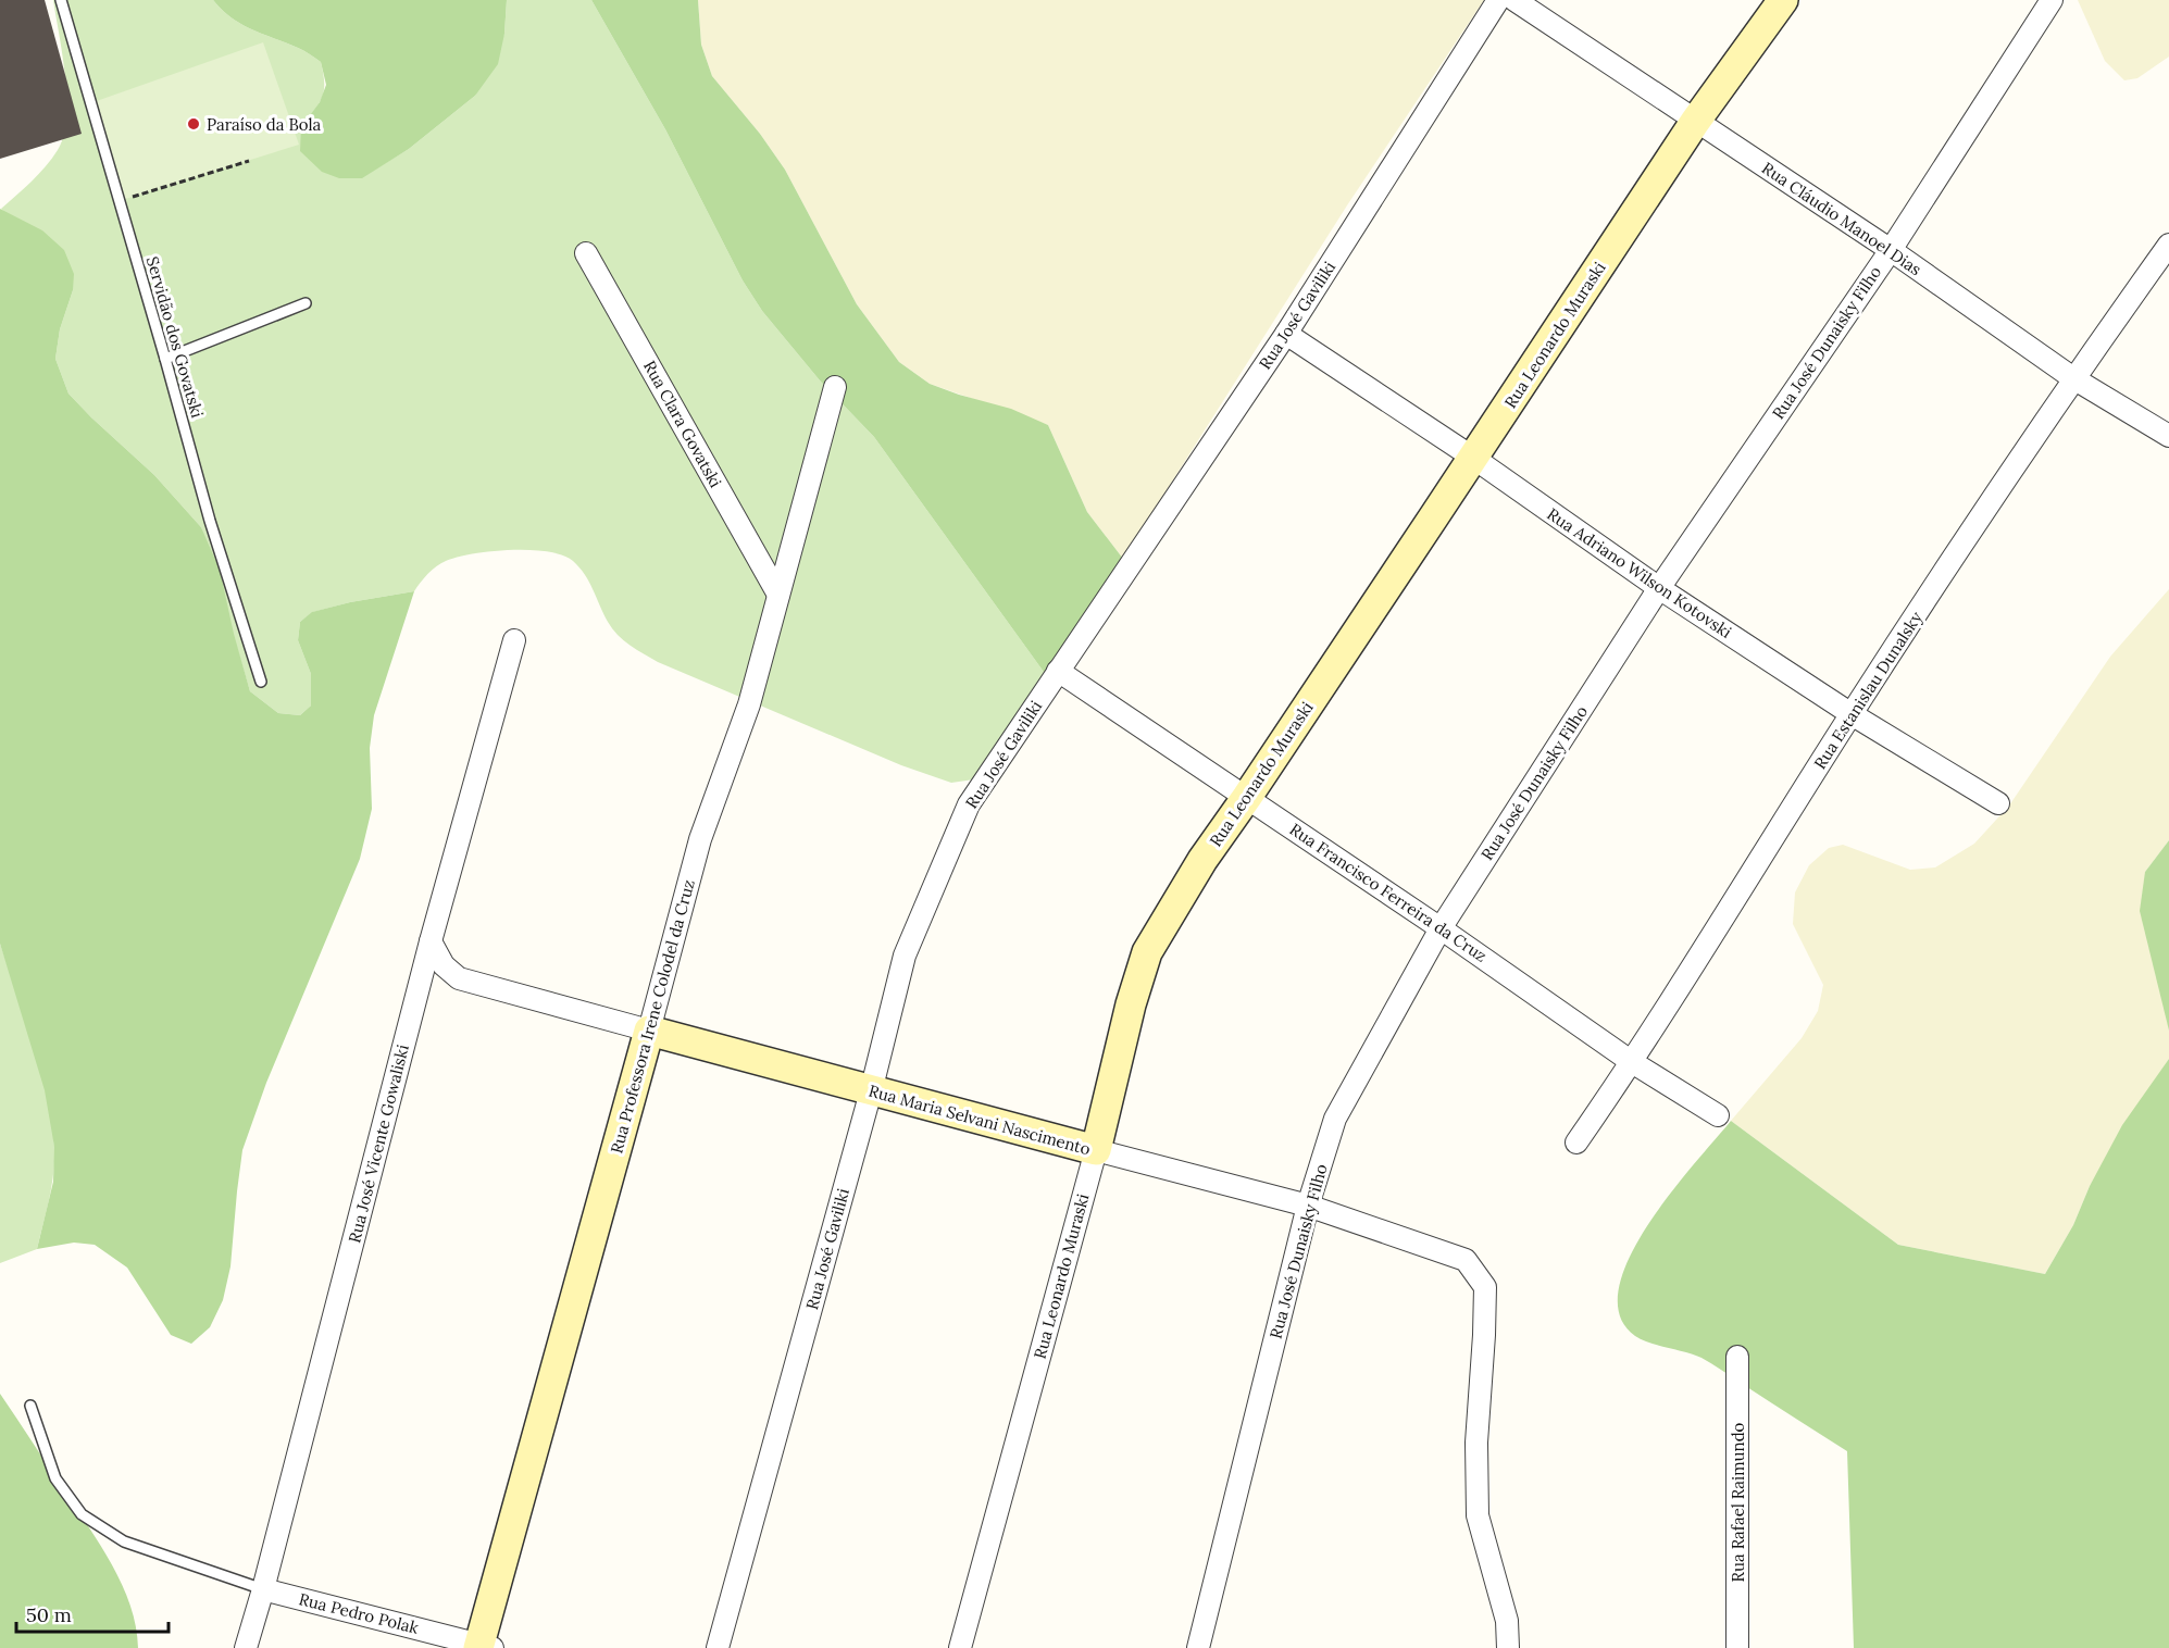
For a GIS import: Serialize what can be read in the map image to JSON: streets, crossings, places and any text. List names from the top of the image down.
{
  "streets": {
    "street": [
      "Rua Cláudio Manoel Dias",
      "Rua José Gaviliki",
      "Rua Leonardo Muraski",
      "Rua José Dunaisky Filho",
      "Rua Clara Govatski",
      "Rua Adriano Wilson Kotovski",
      "Rua Estanislau Dunalsky",
      "Rua Francisco Ferreira da Cruz",
      "Rua Professora Irene Colodel da Cruz",
      "Rua Maria Selvani Nascimento",
      "Rua José Vicente Gowaliski",
      "Rua Rafael Raimundo",
      "Rua Pedro Polak"
    ],
    "lane": ["Servidão dos Govatski"]
  },
  "crossings": [
    ["Rua Cláudio Manoel Dias", "Rua Leonardo Muraski"],
    ["Rua Cláudio Manoel Dias", "Rua José Dunaisky Filho"],
    ["Rua Cláudio Manoel Dias", "Rua Estanislau Dunalsky"],
    ["Rua José Gaviliki", "Rua Adriano Wilson Kotovski"],
    ["Rua José Gaviliki", "Rua Francisco Ferreira da Cruz"],
    ["Rua José Gaviliki", "Rua Maria Selvani Nascimento"],
    ["Rua Leonardo Muraski", "Rua Adriano Wilson Kotovski"],
    ["Rua Leonardo Muraski", "Rua Francisco Ferreira da Cruz"],
    ["Rua Leonardo Muraski", "Rua Maria Selvani Nascimento"],
    ["Rua José Dunaisky Filho", "Rua Adriano Wilson Kotovski"],
    ["Rua José Dunaisky Filho", "Rua Francisco Ferreira da Cruz"],
    ["Rua José Dunaisky Filho", "Rua Maria Selvani Nascimento"],
    ["Rua Clara Govatski", "Rua Professora Irene Colodel da Cruz"],
    ["Rua Adriano Wilson Kotovski", "Rua Estanislau Dunalsky"],
    ["Rua Estanislau Dunalsky", "Rua Francisco Ferreira da Cruz"],
    ["Rua Professora Irene Colodel da Cruz", "Rua Maria Selvani Nascimento"],
    ["Rua Professora Irene Colodel da Cruz", "Rua Pedro Polak"],
    ["Rua Maria Selvani Nascimento", "Rua José Vicente Gowaliski"],
    ["Rua José Vicente Gowaliski", "Rua Pedro Polak"]
  ],
  "places": ["Paraíso da Bola"],
  "scale_bar": "50 m"
}
